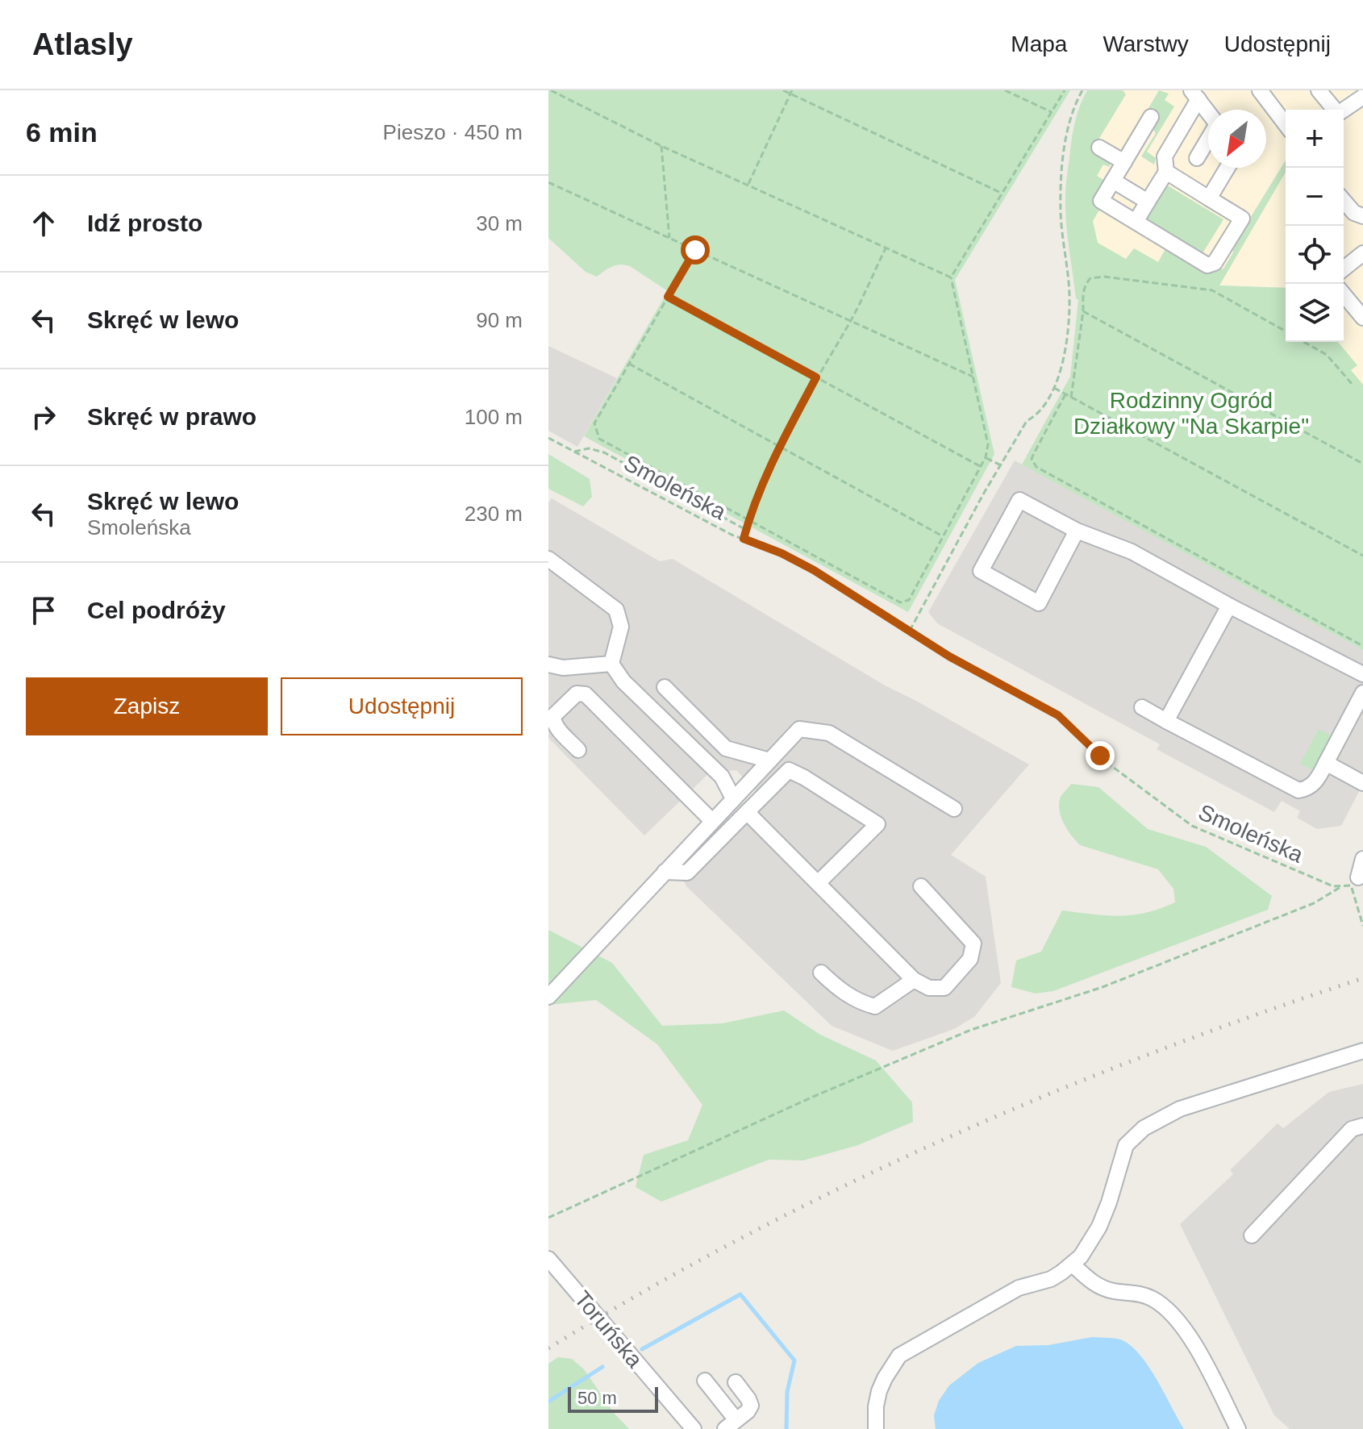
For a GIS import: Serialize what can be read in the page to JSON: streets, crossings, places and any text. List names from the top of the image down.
{
  "streets": {
    "street": ["Toruńska"],
    "path": ["Smoleńska"]
  },
  "parks": ["Rodzinny Ogród Działkowy \"Na Skarpie\""],
  "scale_bar": "50 m",
  "north": "bottom left",
  "page": {
    "header": "Atlasly",
    "nav": ["Mapa", "Warstwy", "Udostępnij"],
    "heading": ["6 min", "Pieszo · 450 m"],
    "map_buttons": ["+", "−"],
    "list": [
      ["Idź prosto", "30 m"],
      ["Skręć w lewo", "90 m"],
      ["Skręć w prawo", "100 m"],
      ["Skręć w lewo", "Smoleńska", "230 m"],
      "Cel podróży"
    ],
    "buttons": ["Zapisz", "Udostępnij"],
    "scale": "50 m"
  }
}
